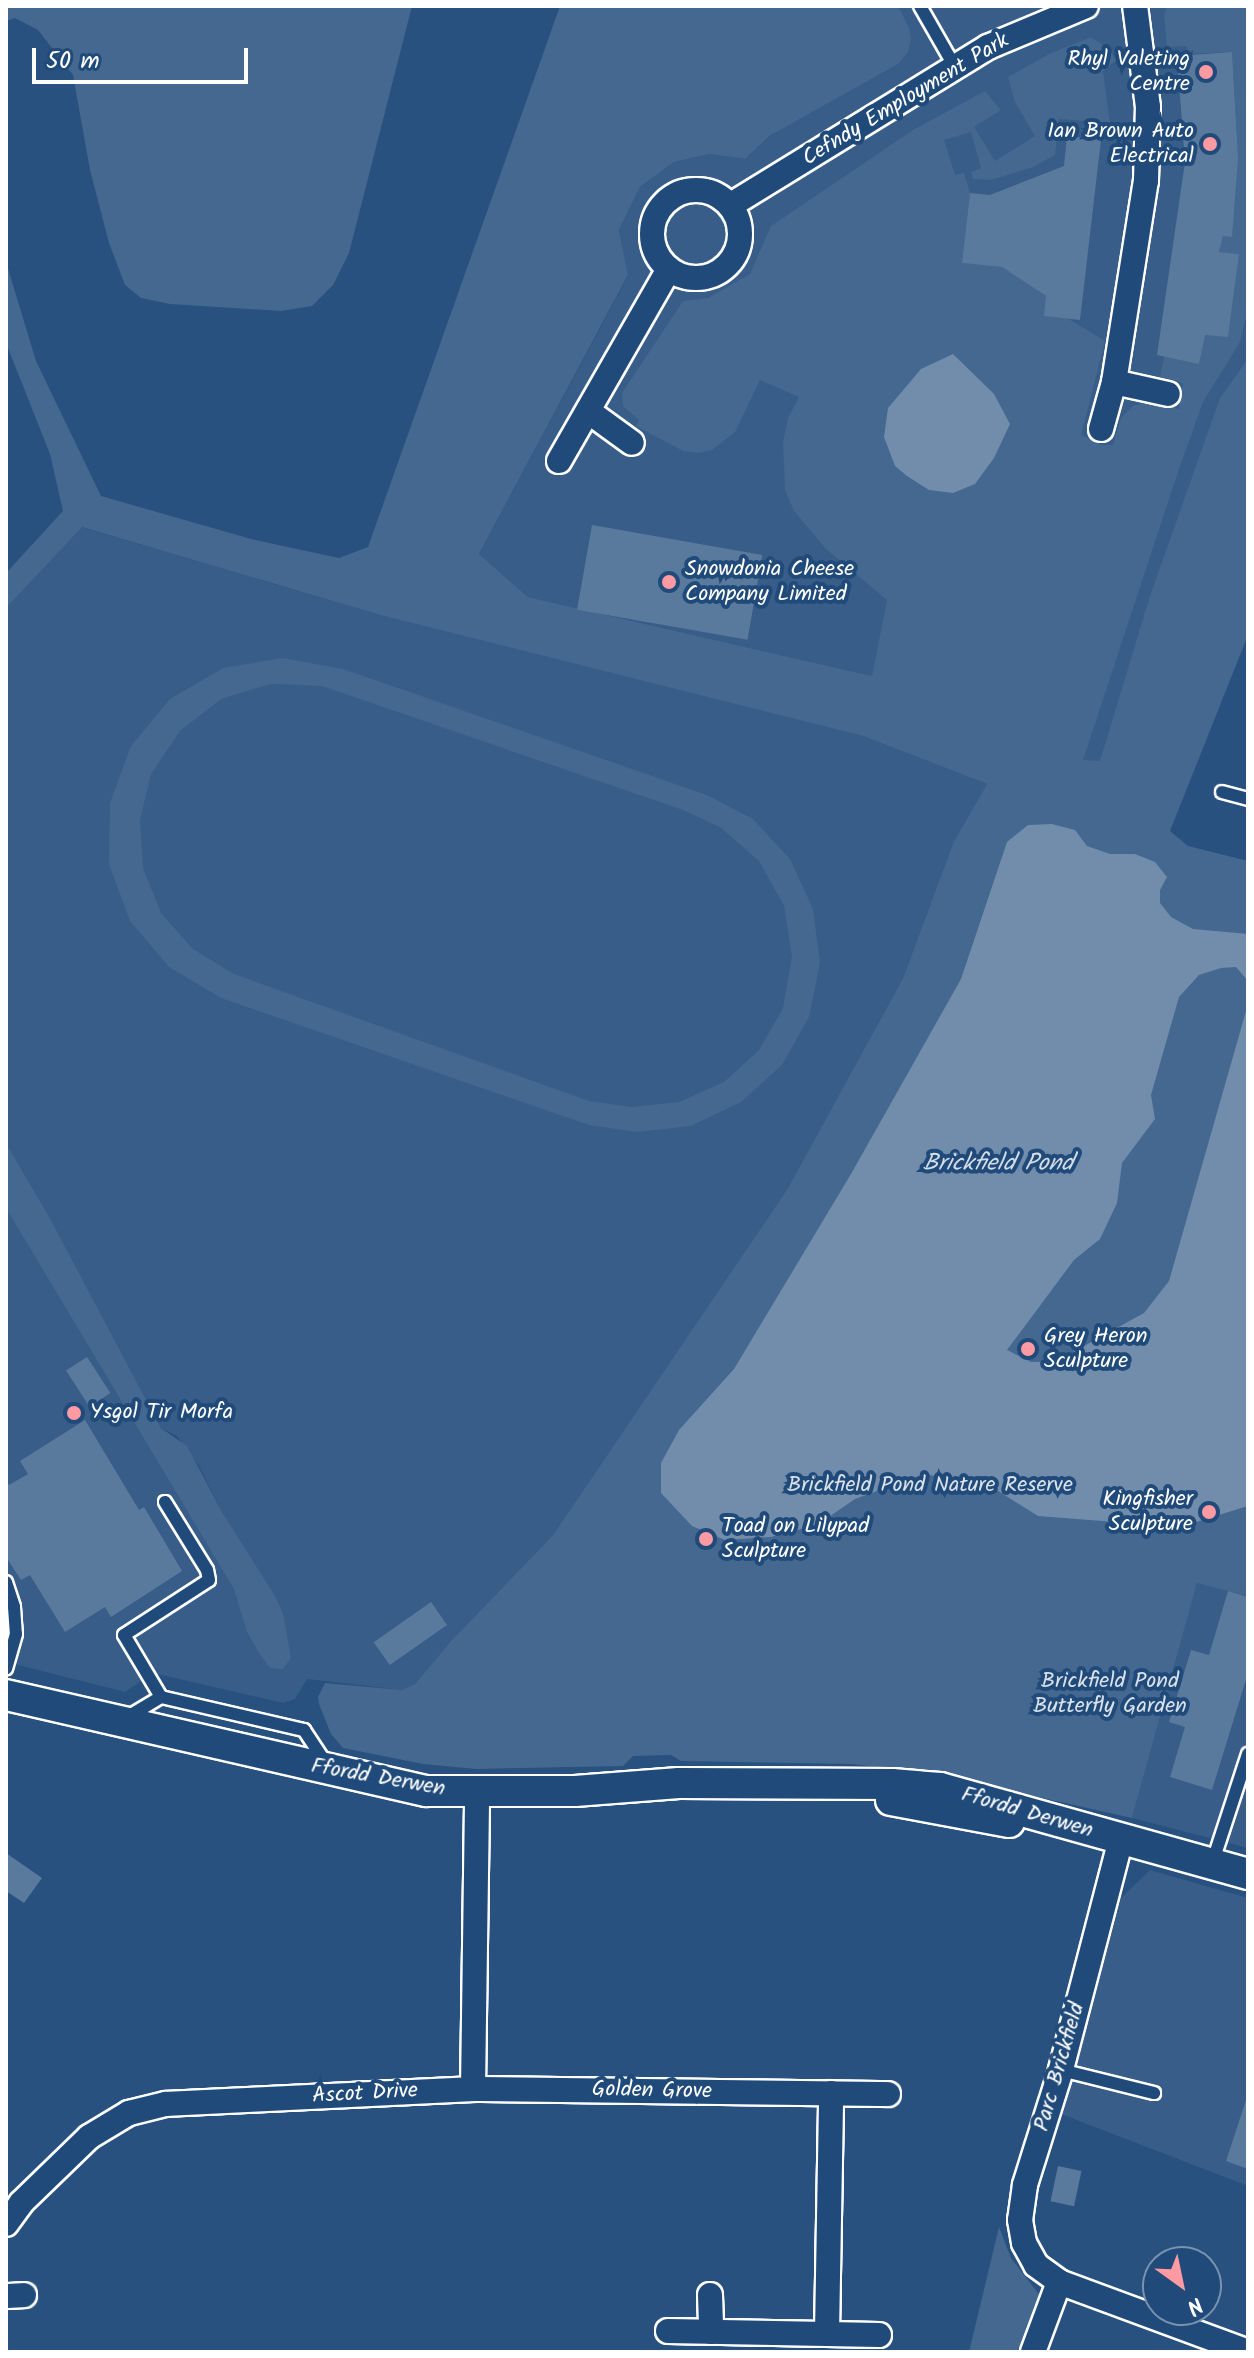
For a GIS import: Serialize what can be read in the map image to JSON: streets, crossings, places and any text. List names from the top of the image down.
{
  "streets": {
    "street": [
      "Cefndy Employment Park",
      "Ffordd Derwen",
      "Parc Brickfield",
      "Golden Grove",
      "Ascot Drive"
    ]
  },
  "crossings": [
    ["Ffordd Derwen", "Parc Brickfield"],
    ["Golden Grove", "Ascot Drive"]
  ],
  "water": ["Brickfield Pond"],
  "parks": ["Brickfield Pond Nature Reserve", "Brickfield Pond Butterfly Garden"],
  "places": [
    "Rhyl Valeting Centre",
    "Ian Brown Auto Electrical",
    "Snowdonia Cheese Company Limited",
    "Grey Heron Sculpture",
    "Ysgol Tir Morfa",
    "Kingfisher Sculpture",
    "Toad on Lilypad Sculpture"
  ],
  "scale_bar": "50 m",
  "north": "bottom right"
}
